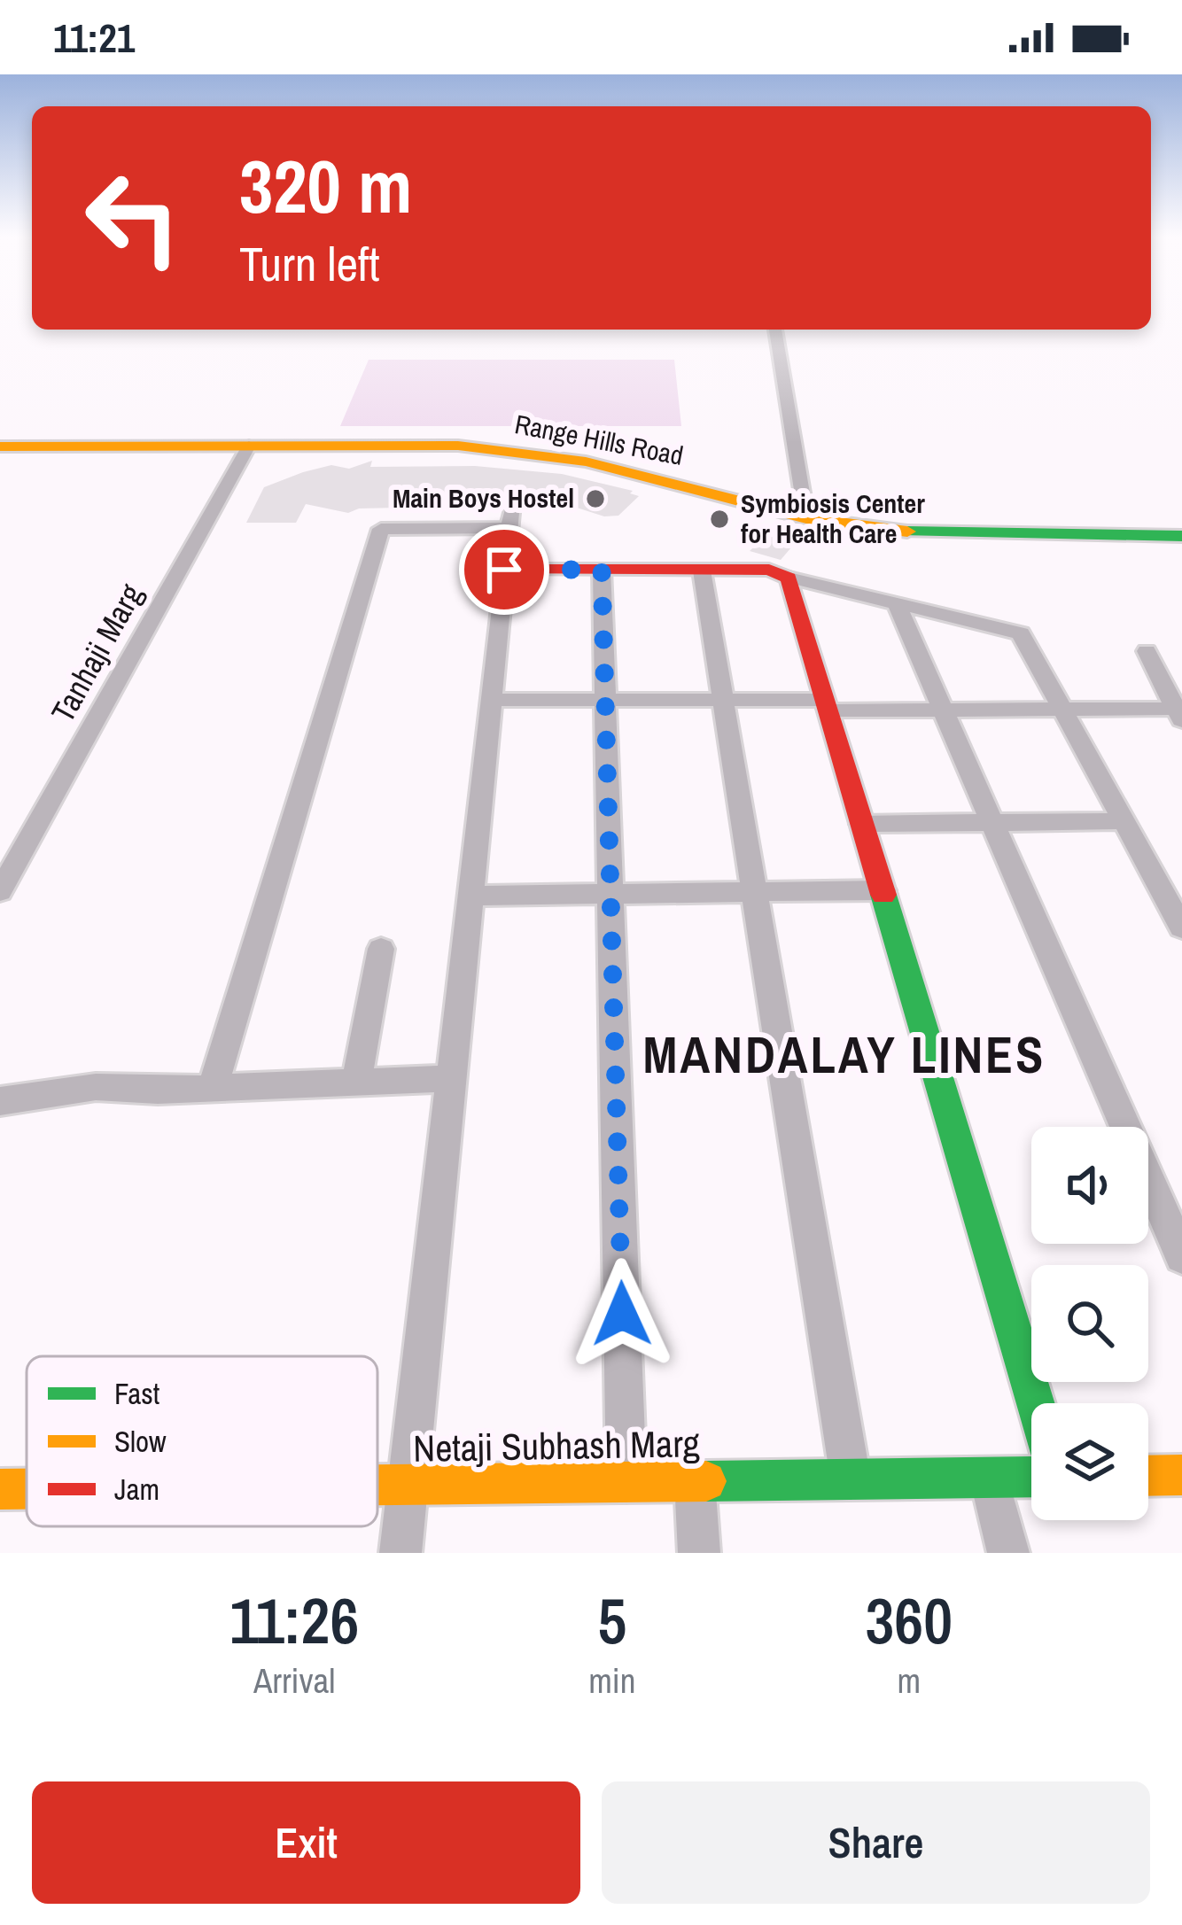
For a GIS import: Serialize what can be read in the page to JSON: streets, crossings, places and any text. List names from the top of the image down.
{
  "streets": {
    "street": ["Range Hills Road", "Tanhaji Marg", "Netaji Subhash Marg"]
  },
  "crossings": [
    ["Range Hills Road", "Tanhaji Marg"]
  ],
  "districts": ["MANDALAY LINES"],
  "places": ["Main Boys Hostel", "Symbiosis Center for Health Care"],
  "legend": ["Fast", "Slow", "Jam"],
  "page": {
    "status": "11:21",
    "turn": ["320 m", "Turn left"],
    "eta": [
      "11:26",
      "Arrival",
      "5",
      "min",
      "360",
      "m"
    ],
    "buttons": ["Exit", "Share"]
  }
}
